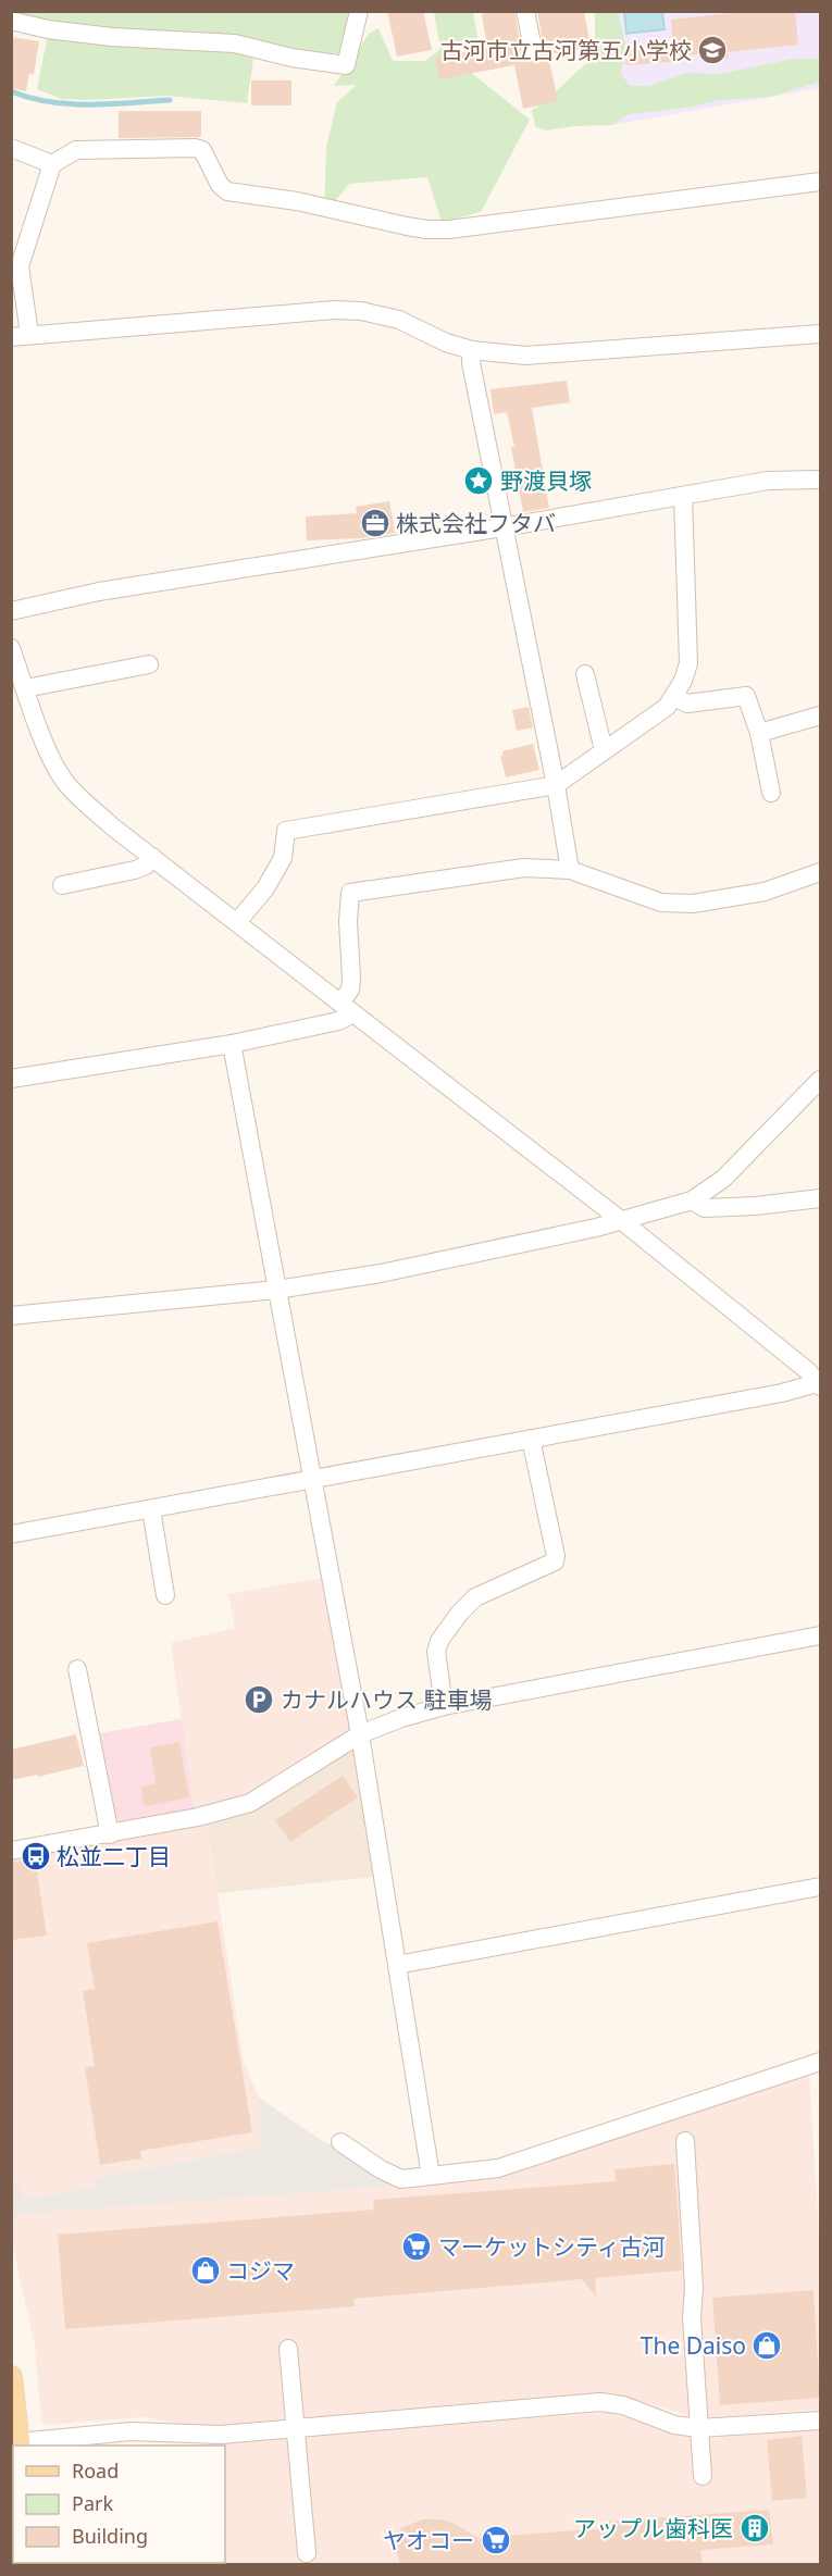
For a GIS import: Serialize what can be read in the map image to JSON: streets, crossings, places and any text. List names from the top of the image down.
{
  "places": {
    "school or university": ["古河市立古河第五小学校"],
    "place": ["野渡貝塚"],
    "office": ["株式会社フタバ"],
    "parking": ["カナルハウス 駐車場"],
    "bus stop": ["松並二丁目"],
    "supermarket": ["マーケットシティ古河", "ヤオコー"],
    "shop": ["コジマ", "The Daiso"],
    "building": ["アップル歯科医"]
  },
  "legend": ["Road", "Park", "Building"]
}
